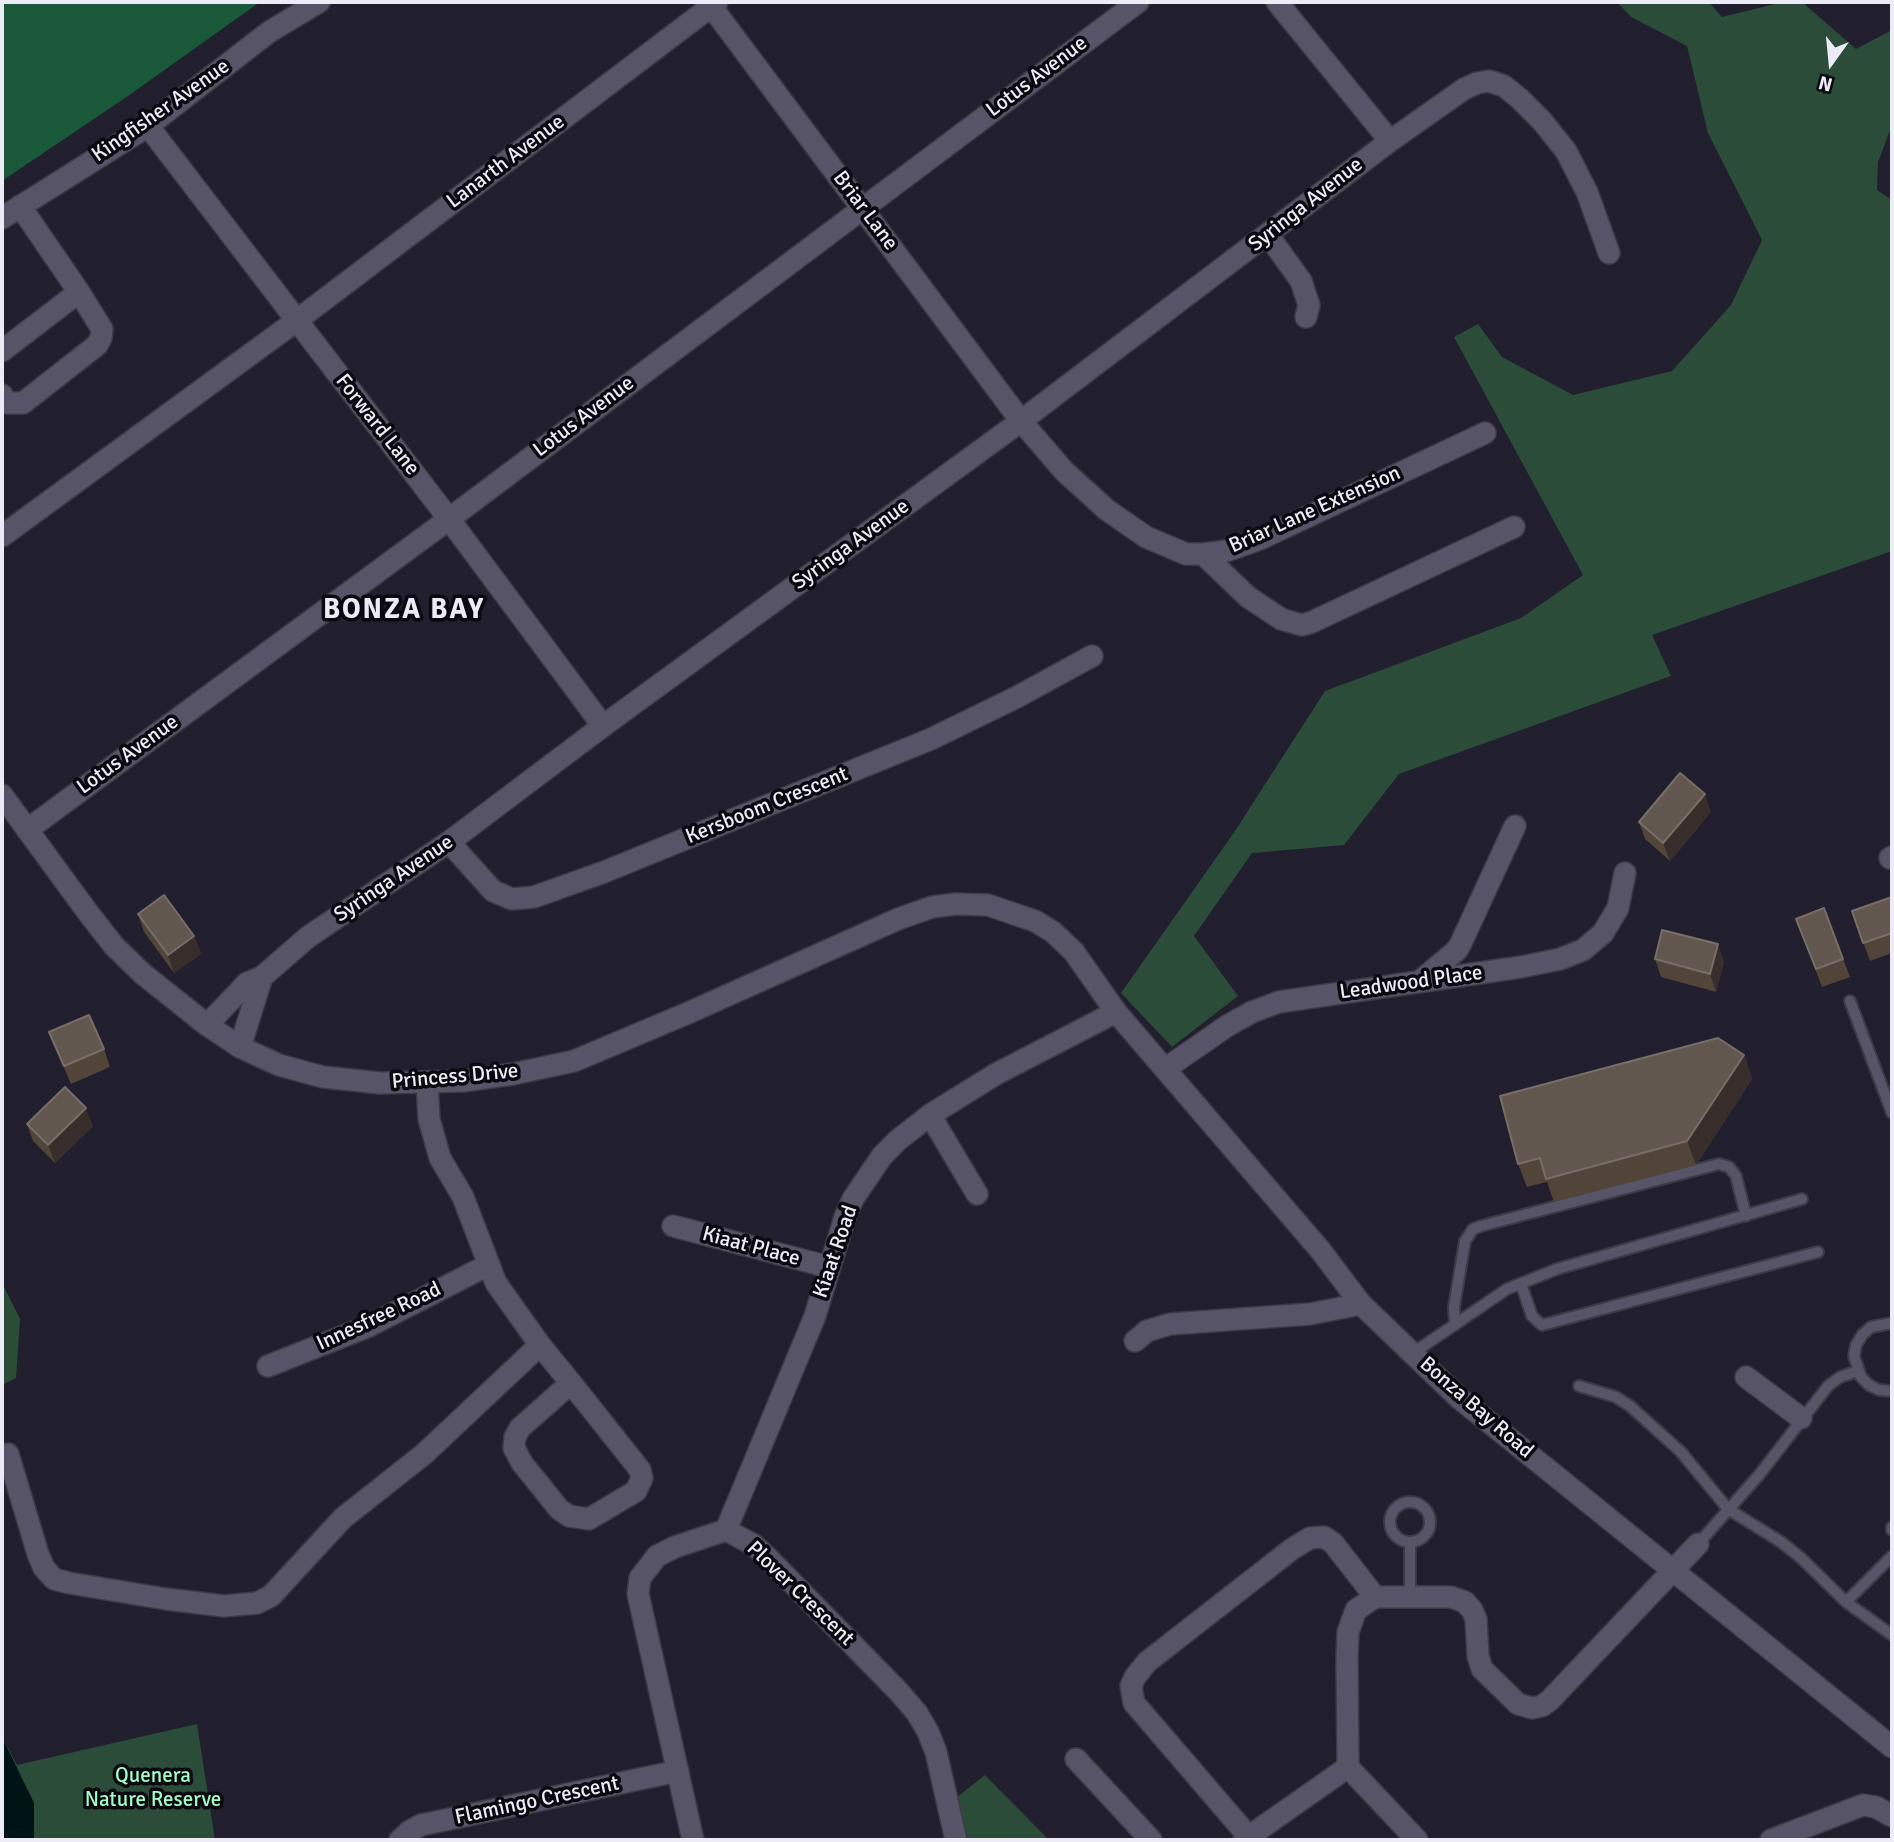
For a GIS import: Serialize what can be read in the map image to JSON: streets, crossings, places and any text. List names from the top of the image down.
{
  "streets": {
    "street": [
      "Lotus Avenue",
      "Kingfisher Avenue",
      "Lanarth Avenue",
      "Syringa Avenue",
      "Briar Lane",
      "Forward Lane",
      "Briar Lane Extension",
      "Kersboom Crescent",
      "Leadwood Place",
      "Princess Drive",
      "Kiaat Place",
      "Kiaat Road",
      "Innesfree Road",
      "Bonza Bay Road",
      "Plover Crescent",
      "Flamingo Crescent"
    ]
  },
  "crossings": [
    ["Lotus Avenue", "Briar Lane"],
    ["Lotus Avenue", "Forward Lane"],
    ["Lotus Avenue", "Princess Drive"],
    ["Kingfisher Avenue", "Forward Lane"],
    ["Lanarth Avenue", "Briar Lane"],
    ["Lanarth Avenue", "Forward Lane"],
    ["Syringa Avenue", "Briar Lane"],
    ["Syringa Avenue", "Forward Lane"],
    ["Syringa Avenue", "Briar Lane Extension"],
    ["Syringa Avenue", "Kersboom Crescent"],
    ["Syringa Avenue", "Princess Drive"],
    ["Briar Lane", "Briar Lane Extension"],
    ["Leadwood Place", "Bonza Bay Road"],
    ["Princess Drive", "Kiaat Road"],
    ["Princess Drive", "Bonza Bay Road"],
    ["Kiaat Place", "Kiaat Road"],
    ["Kiaat Road", "Bonza Bay Road"],
    ["Kiaat Road", "Plover Crescent"],
    ["Plover Crescent", "Flamingo Crescent"]
  ],
  "districts": ["BONZA BAY"],
  "parks": ["Quenera Nature Reserve"],
  "north": "bottom"
}
